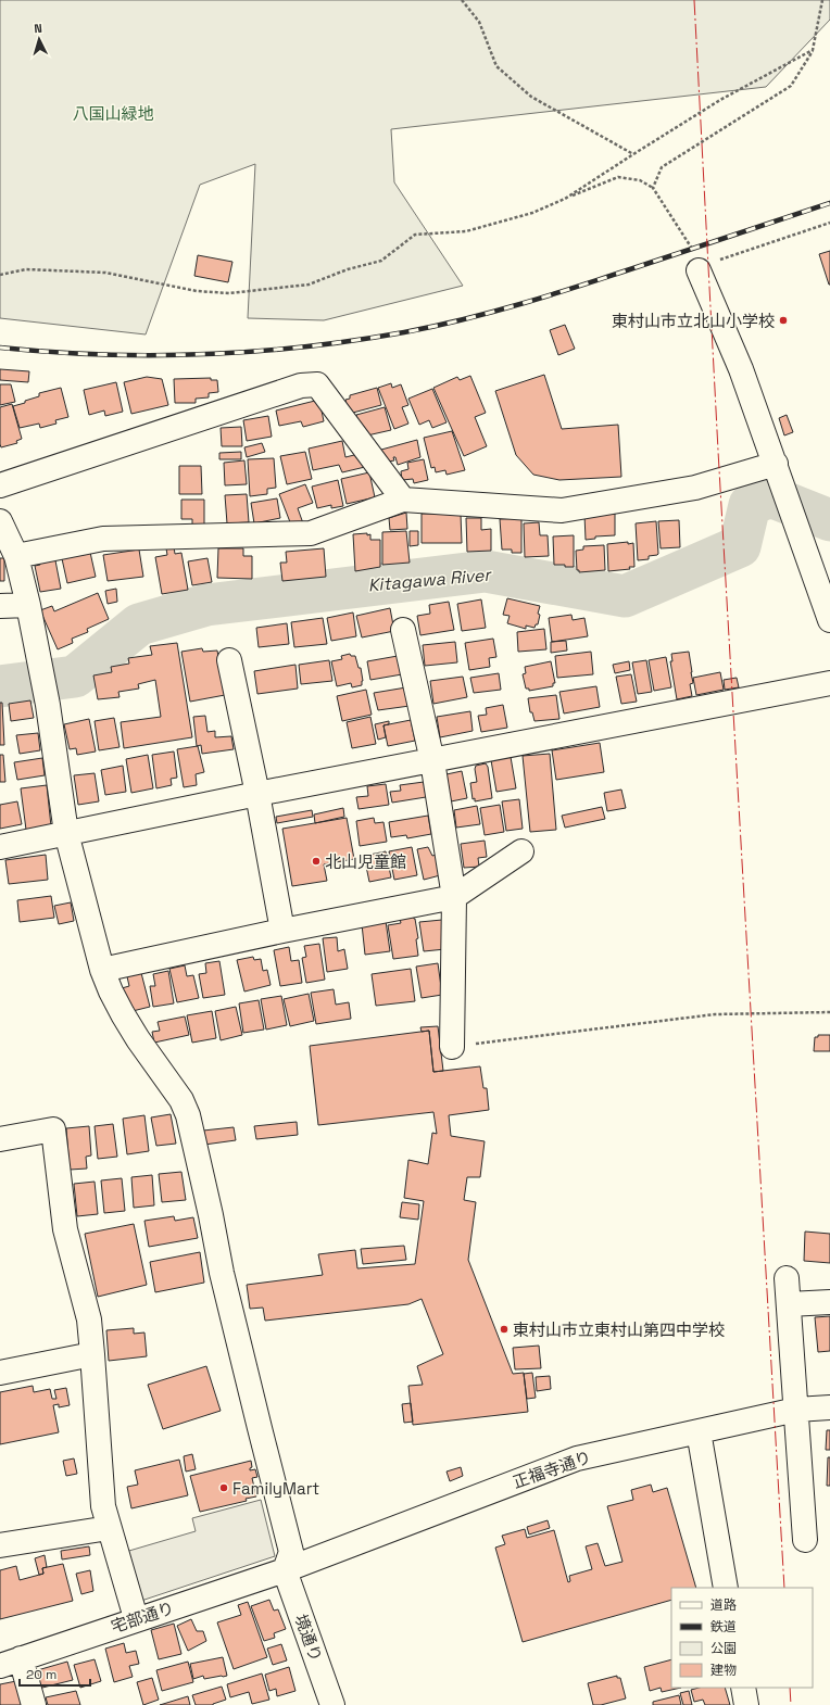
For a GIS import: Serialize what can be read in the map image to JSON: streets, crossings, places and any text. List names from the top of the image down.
{
  "streets": {
    "street": ["正福寺通り", "宅部通り", "境通り"]
  },
  "crossings": [
    ["正福寺通り", "宅部通り"],
    ["正福寺通り", "境通り"],
    ["宅部通り", "境通り"]
  ],
  "water": ["Kitagawa River"],
  "parks": ["八国山緑地"],
  "places": [
    "東村山市立北山小学校",
    "北山児童館",
    "東村山市立東村山第四中学校",
    "FamilyMart"
  ],
  "legend": [
    "道路",
    "鉄道",
    "公園",
    "建物"
  ],
  "scale_bar": "20 m",
  "north": "top"
}
